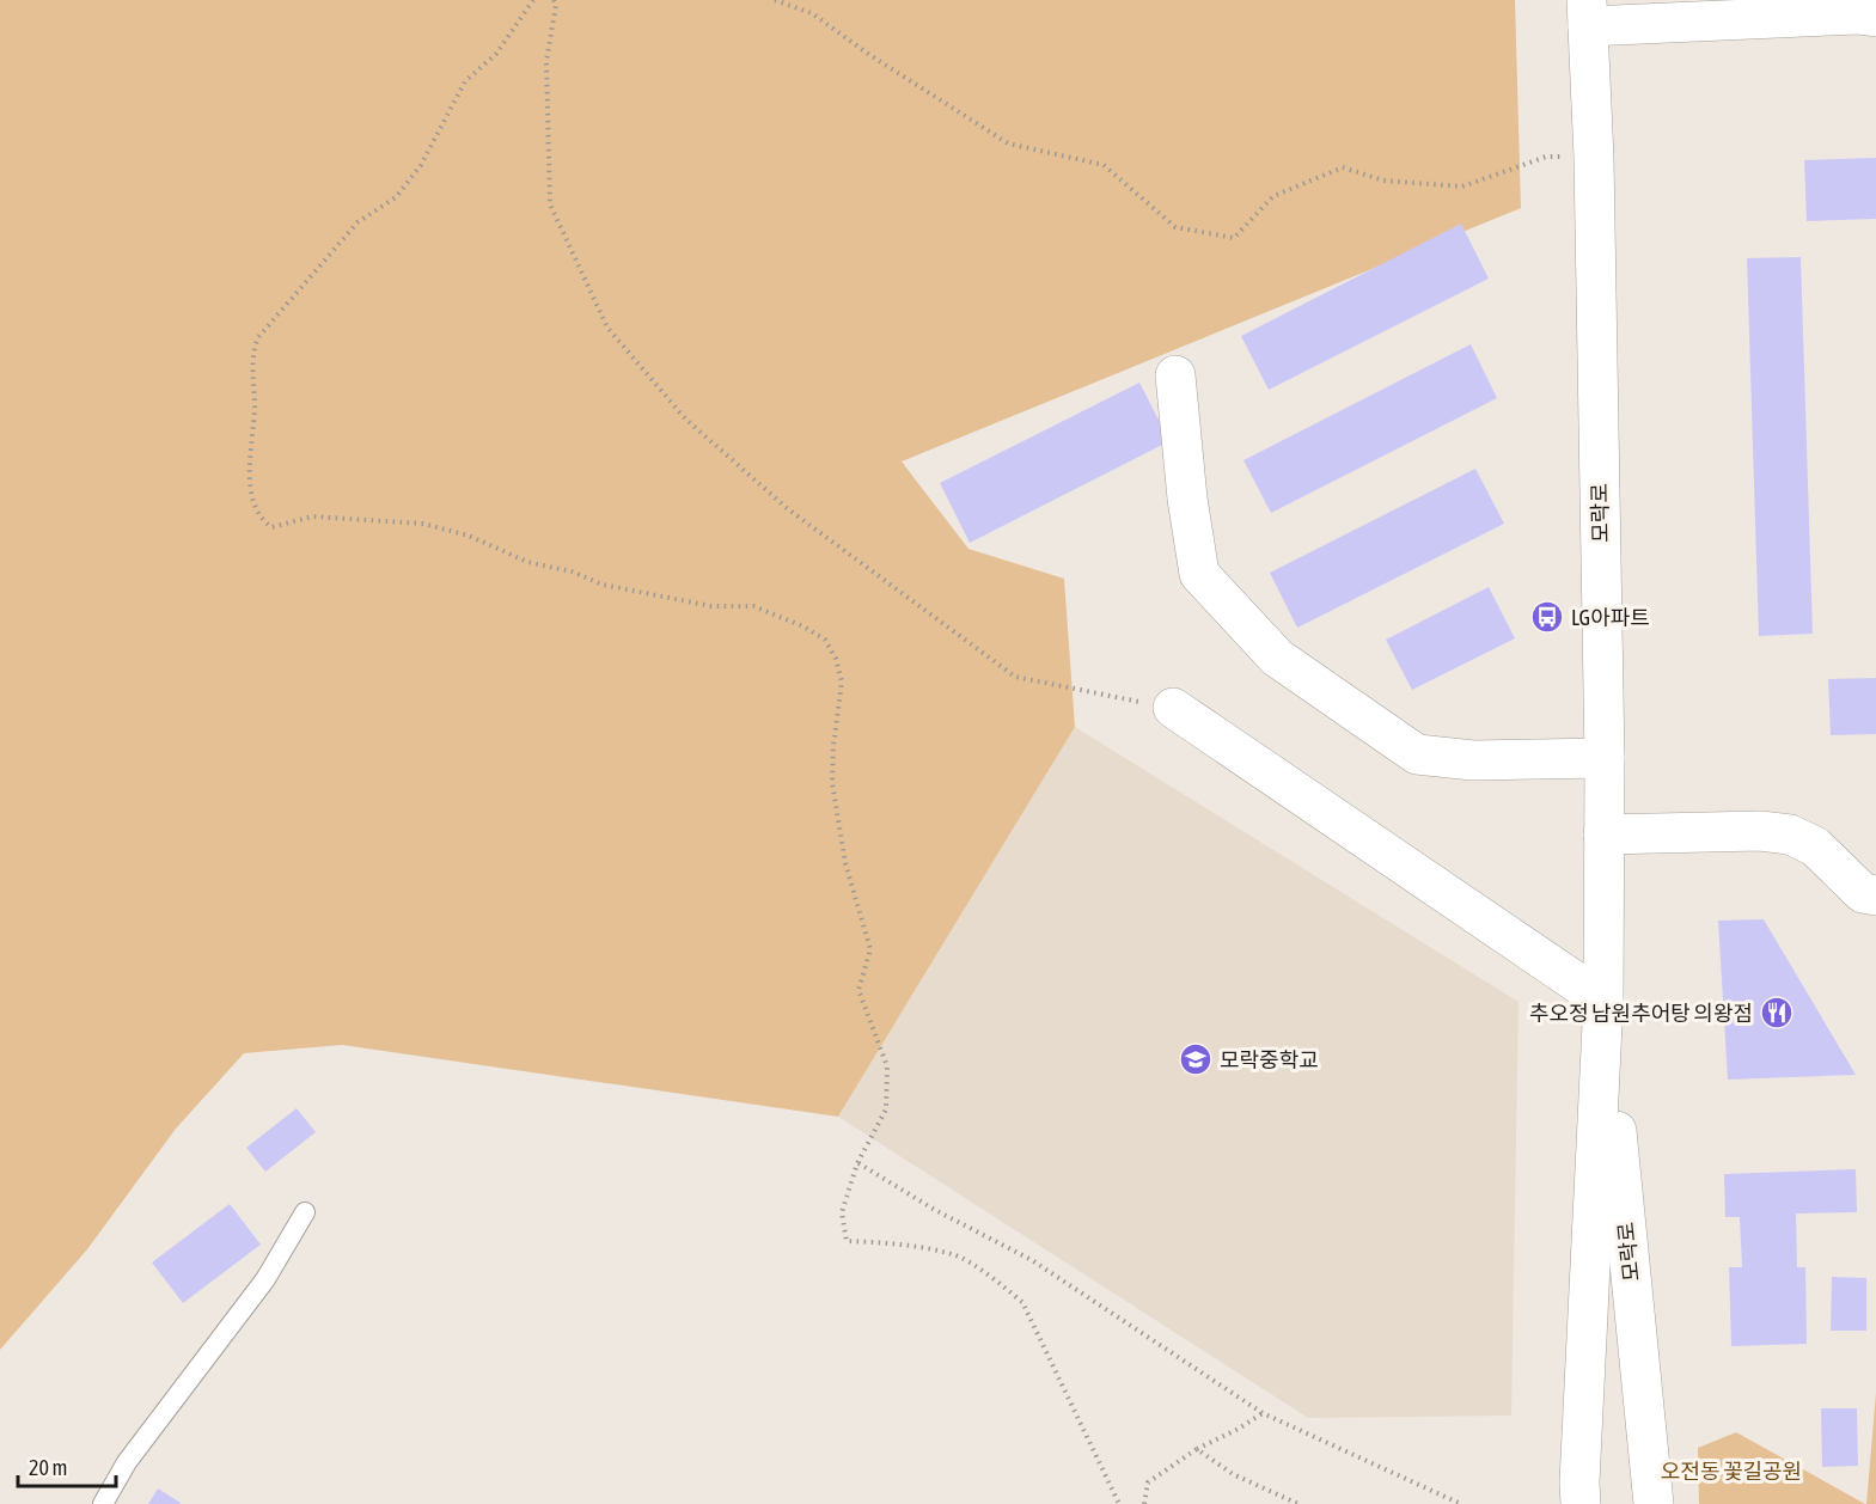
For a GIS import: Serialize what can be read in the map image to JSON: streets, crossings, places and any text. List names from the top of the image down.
{
  "streets": {
    "street": ["모락로"]
  },
  "parks": ["오전동 꽃길공원"],
  "places": {
    "bus stop": ["LG아파트"],
    "restaurant": ["추오정 남원추어탕 의왕점"],
    "school or university": ["모락중학교"]
  },
  "scale_bar": "20 m"
}
